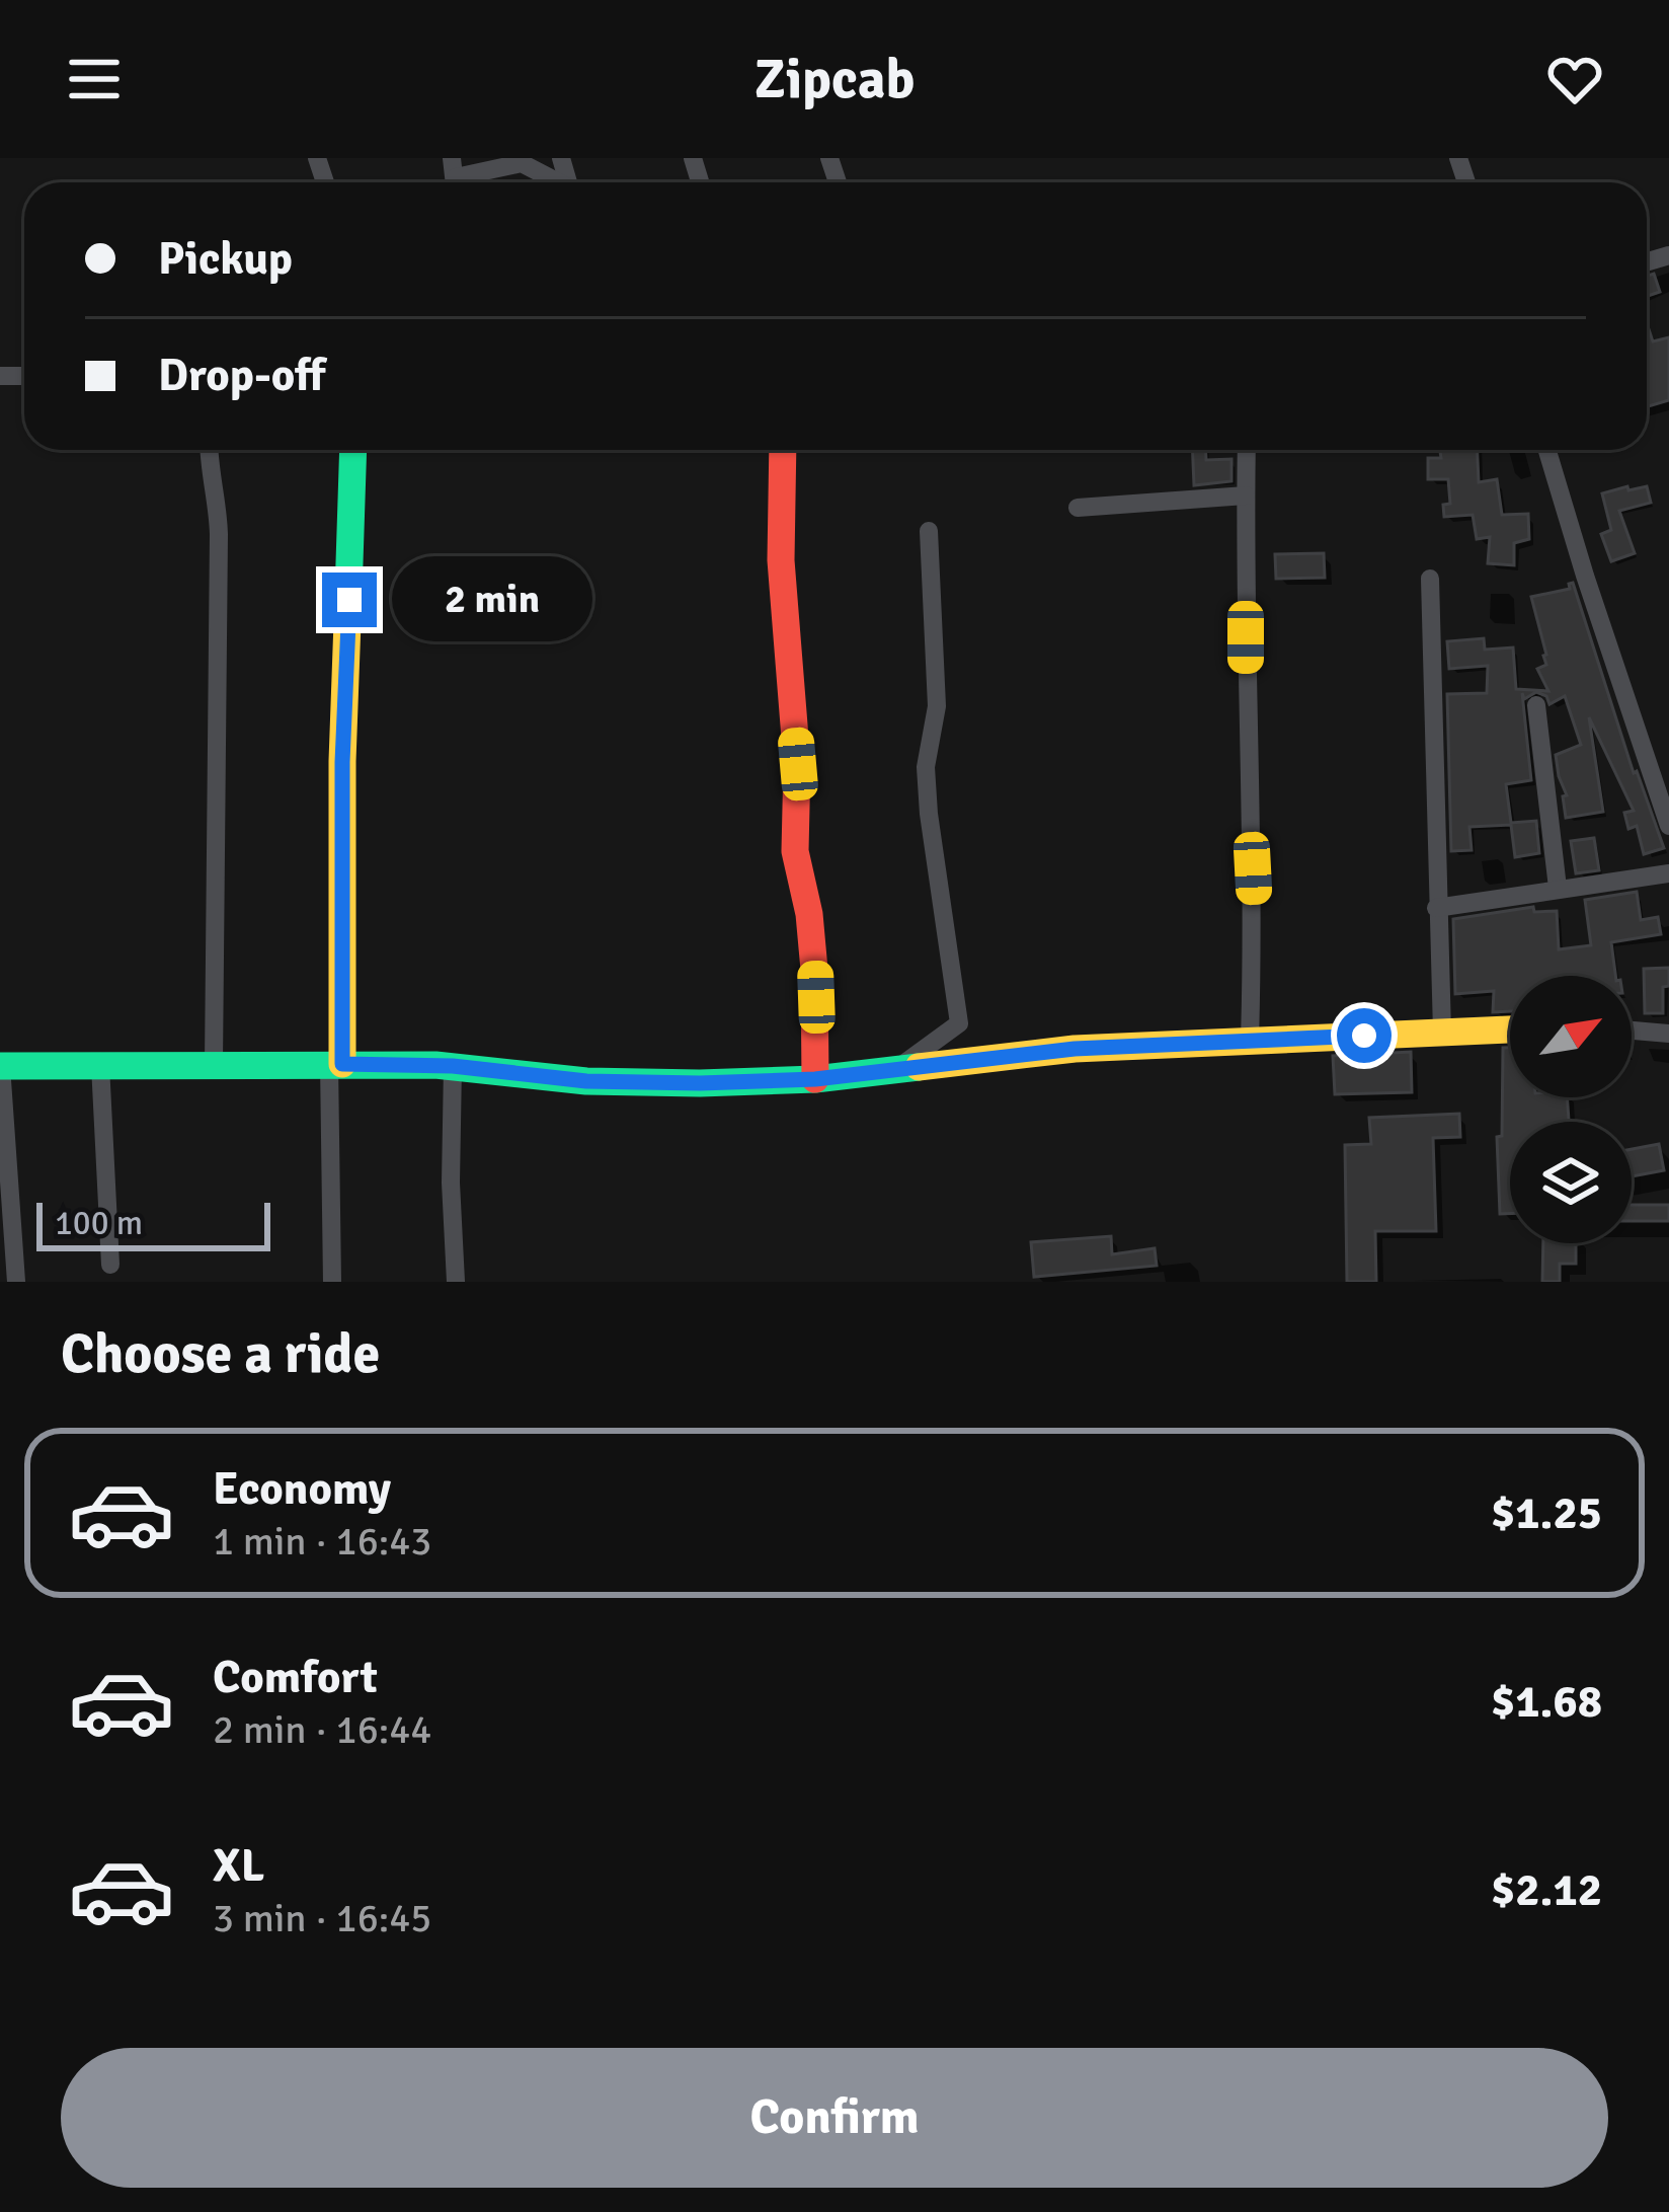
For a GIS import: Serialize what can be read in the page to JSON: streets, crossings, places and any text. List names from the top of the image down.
{
  "scale_bar": "100 m",
  "north": "top right",
  "page": {
    "header": "Zipcab",
    "banner": ["Pickup", "Drop-off"],
    "bubble": "2 min",
    "scale": "100 m",
    "heading": "Choose a ride",
    "list": [
      {
        "name": "Economy",
        "note": "1 min · 16:43",
        "value": "$1.25"
      },
      {
        "name": "Comfort",
        "note": "2 min · 16:44",
        "value": "$1.68"
      },
      {
        "name": "XL",
        "note": "3 min · 16:45",
        "value": "$2.12"
      }
    ],
    "buttons": "Confirm"
  }
}
